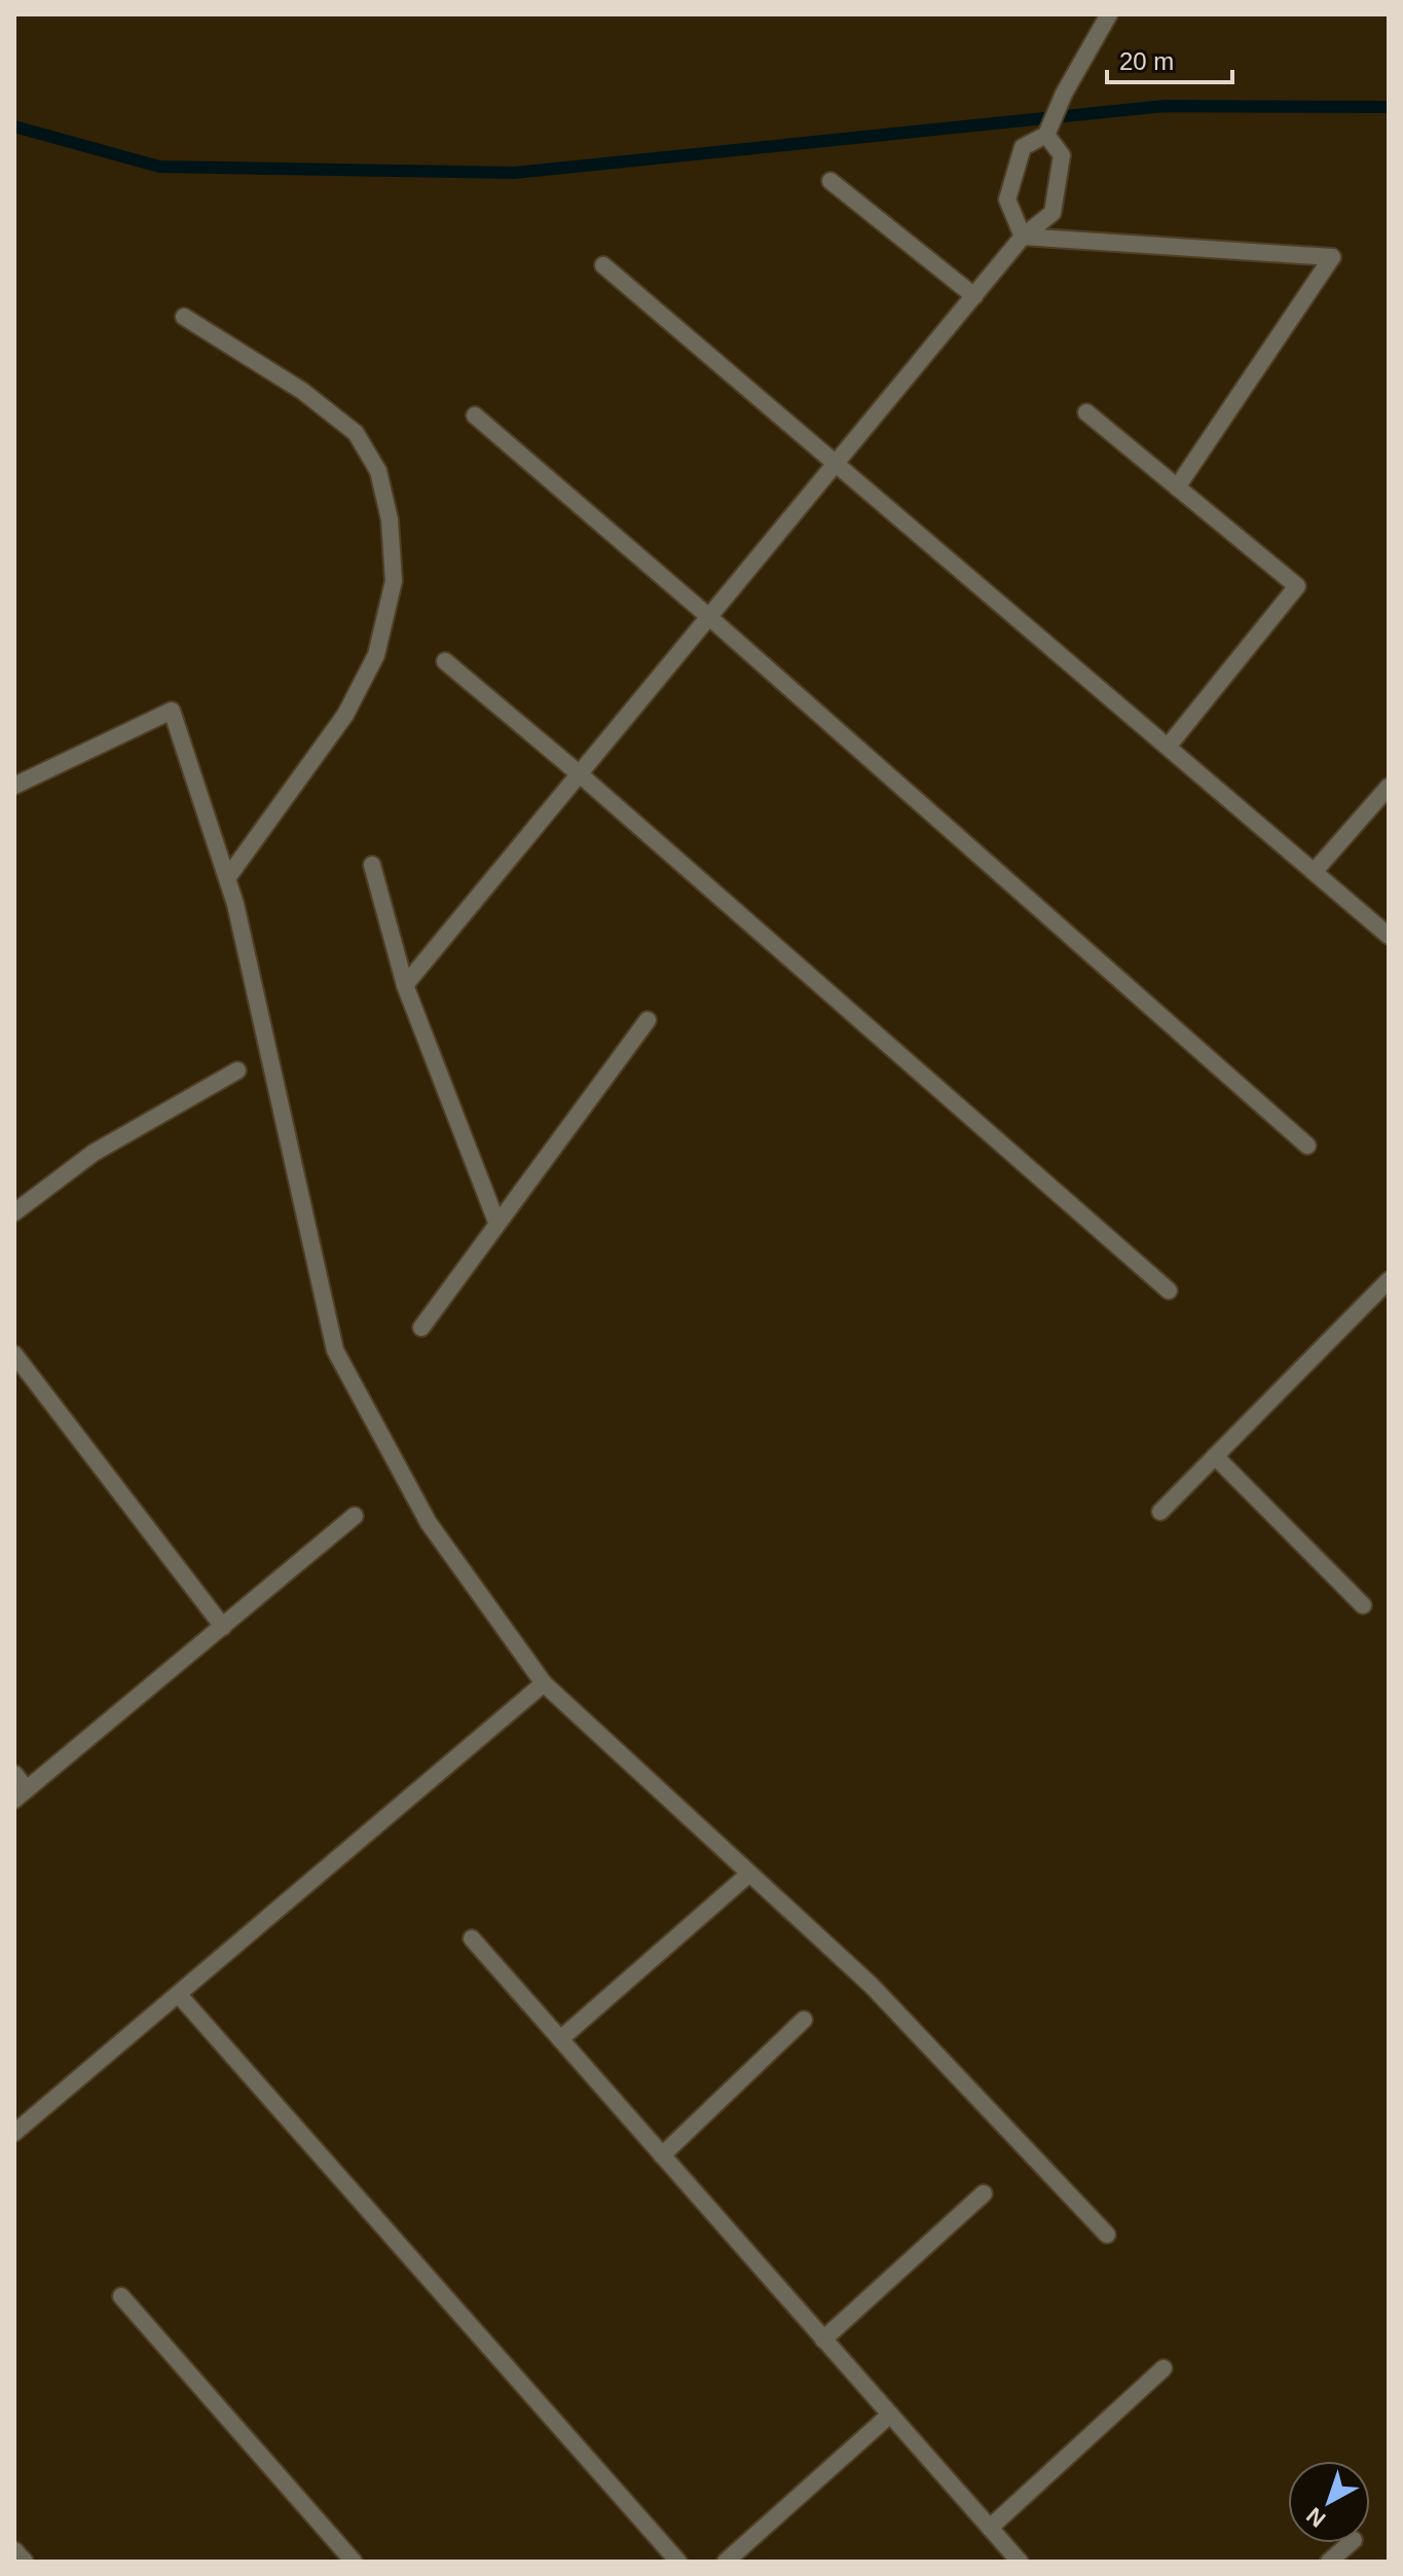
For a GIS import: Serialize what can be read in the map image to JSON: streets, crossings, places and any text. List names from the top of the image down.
{
  "scale_bar": "20 m",
  "north": "bottom left"
}
